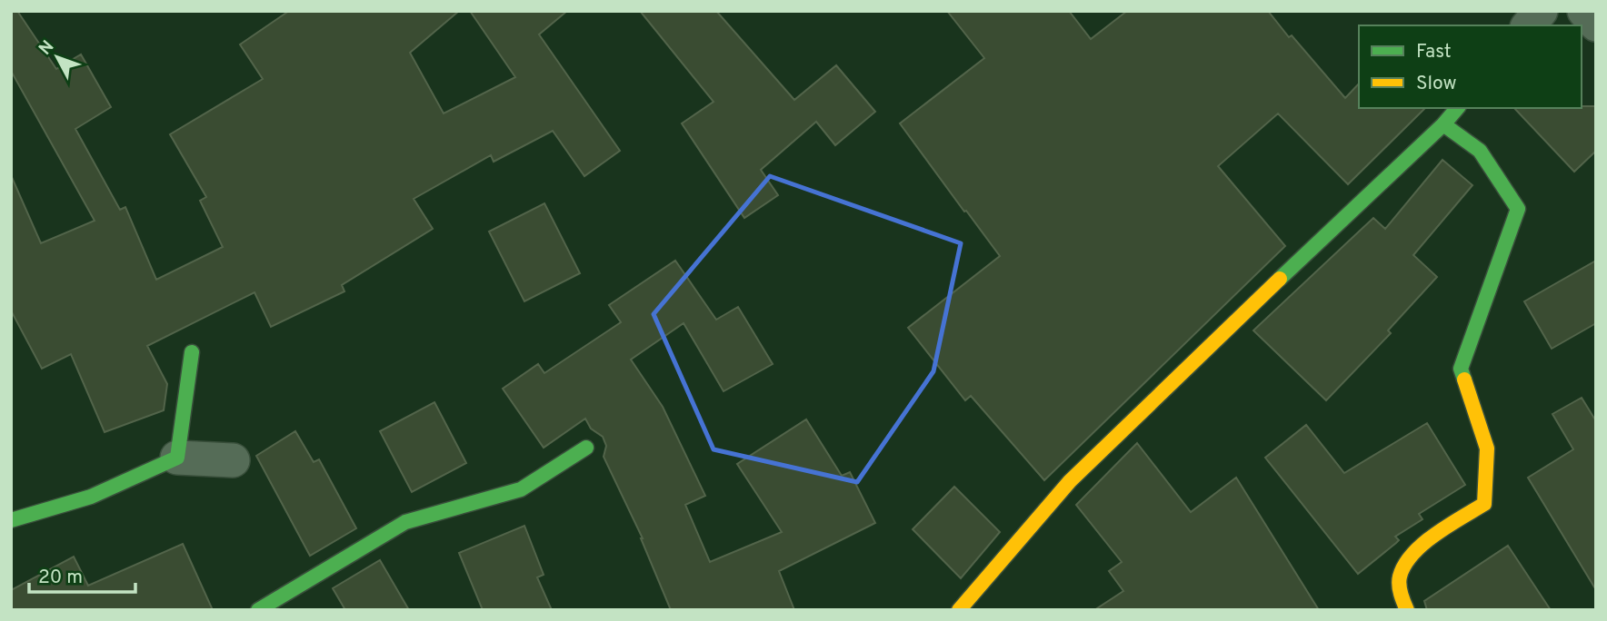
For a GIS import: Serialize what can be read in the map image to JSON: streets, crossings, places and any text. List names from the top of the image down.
{
  "legend": ["Fast", "Slow"],
  "scale_bar": "20 m",
  "north": "top left"
}
